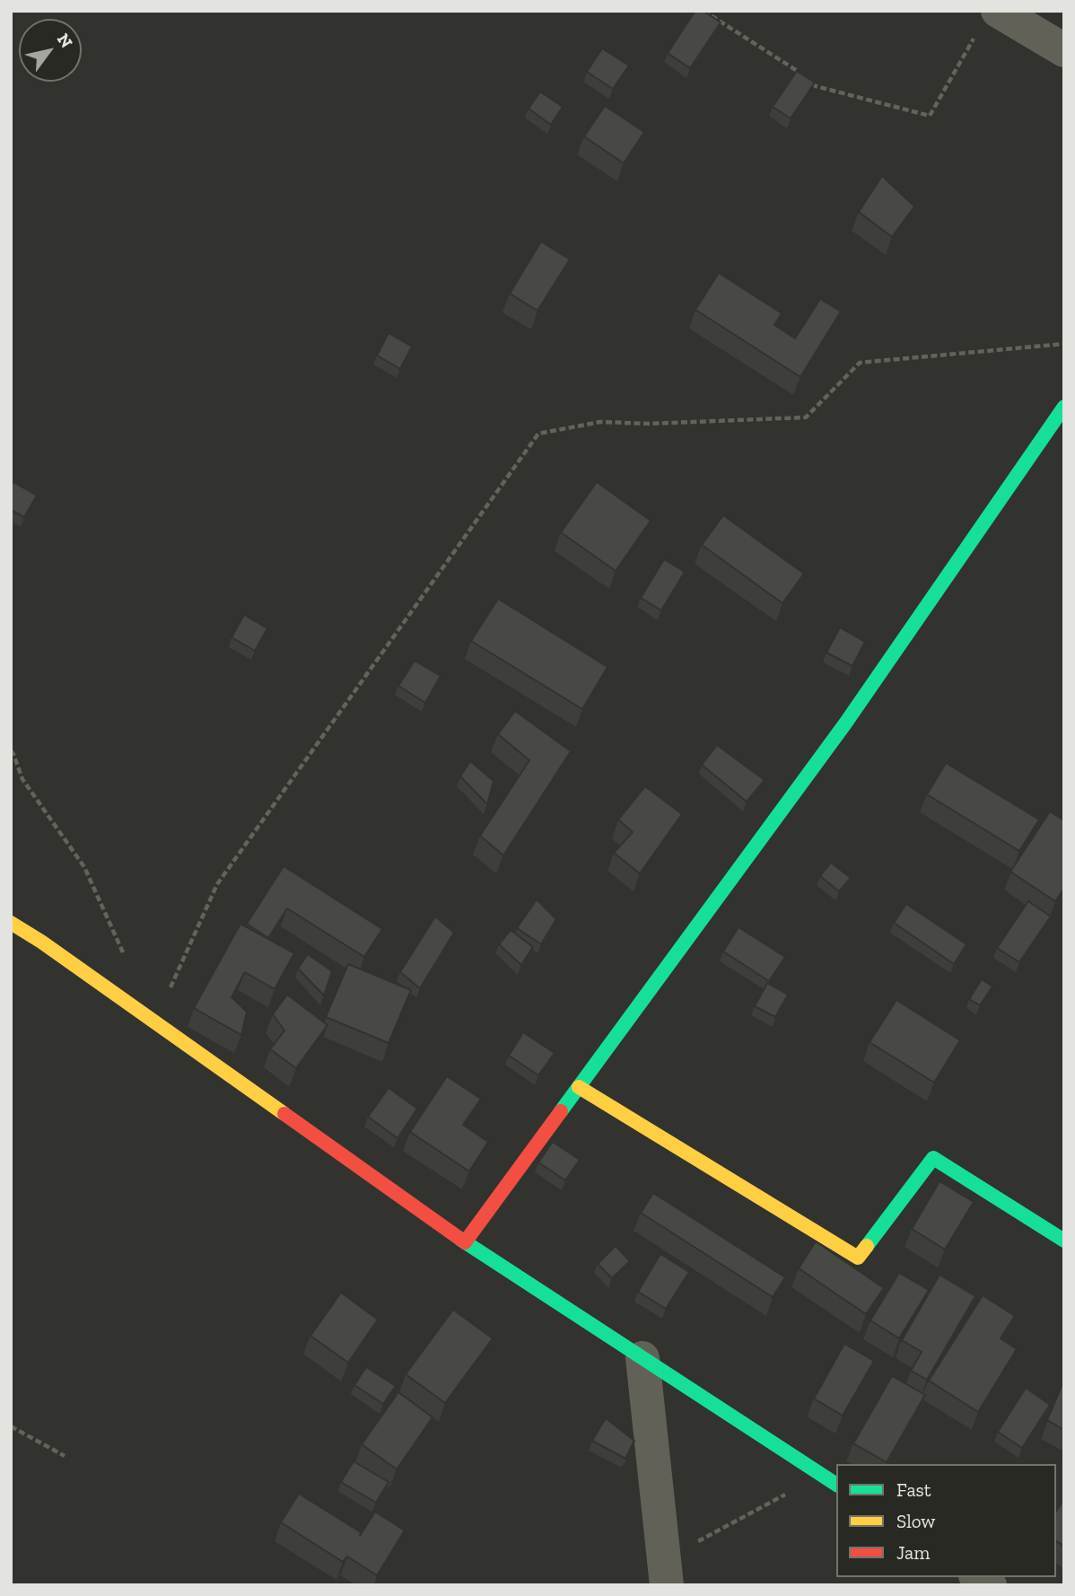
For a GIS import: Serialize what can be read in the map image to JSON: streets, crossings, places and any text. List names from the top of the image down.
{
  "legend": ["Fast", "Slow", "Jam"],
  "north": "top right"
}
